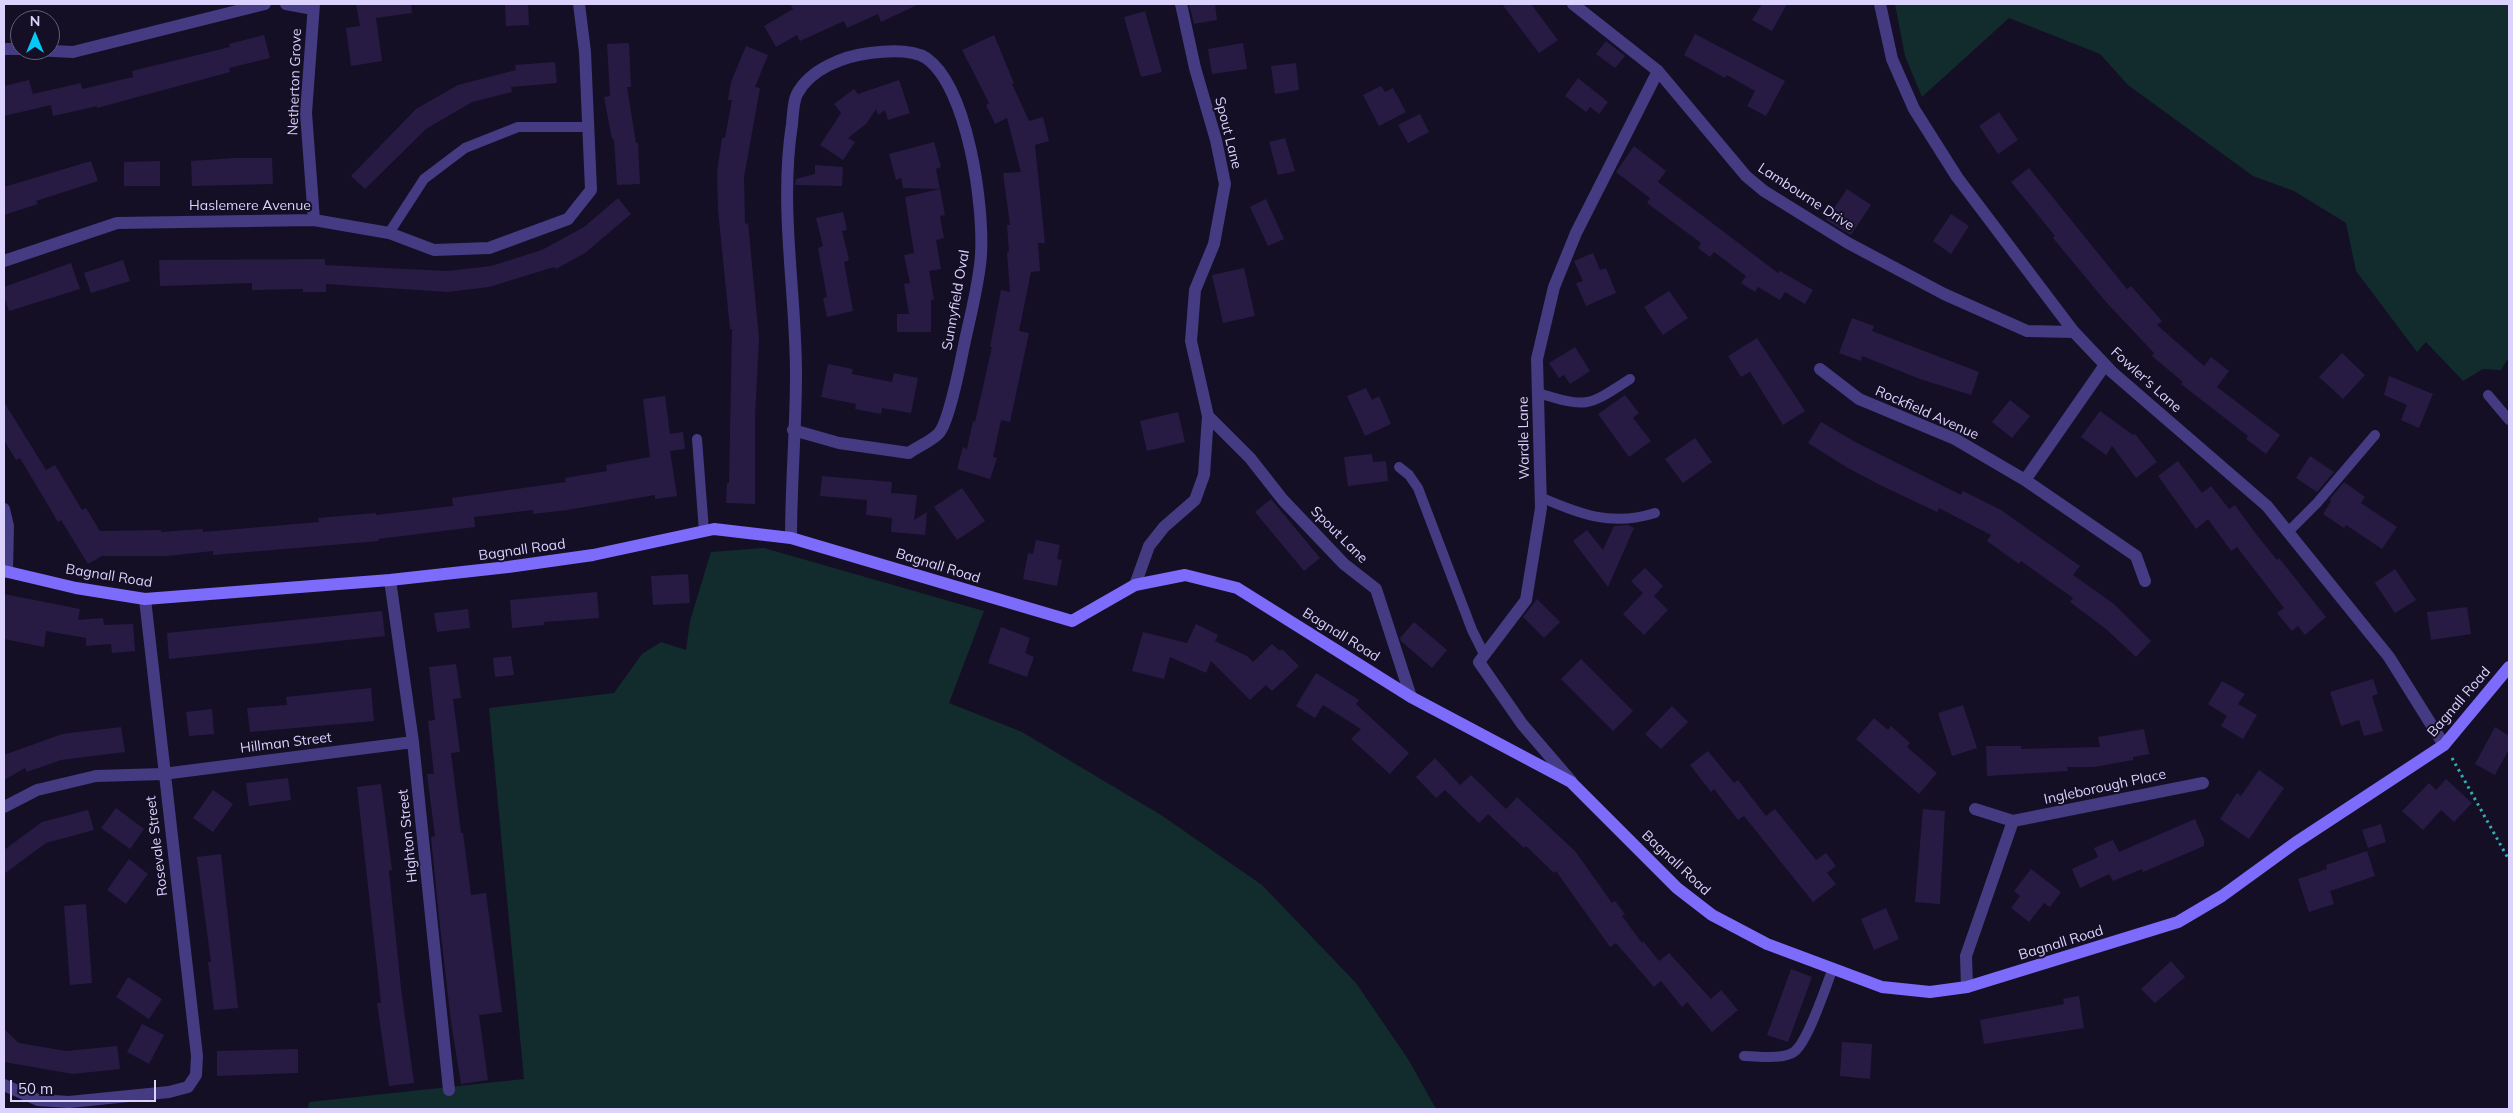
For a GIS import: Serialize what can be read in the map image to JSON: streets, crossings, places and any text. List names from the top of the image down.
{
  "streets": {
    "street": [
      "Netherton Grove",
      "Spout Lane",
      "Lambourne Drive",
      "Haslemere Avenue",
      "Sunnyfield Oval",
      "Fowler's Lane",
      "Rockfield Avenue",
      "Wardle Lane",
      "Bagnall Road",
      "Hillman Street",
      "Ingleborough Place",
      "Highton Street",
      "Rosevale Street"
    ]
  },
  "crossings": [
    ["Netherton Grove", "Haslemere Avenue"],
    ["Spout Lane", "Bagnall Road"],
    ["Lambourne Drive", "Fowler's Lane"],
    ["Lambourne Drive", "Wardle Lane"],
    ["Sunnyfield Oval", "Bagnall Road"],
    ["Fowler's Lane", "Bagnall Road"],
    ["Bagnall Road", "Highton Street"],
    ["Bagnall Road", "Rosevale Street"],
    ["Hillman Street", "Highton Street"],
    ["Hillman Street", "Rosevale Street"]
  ],
  "scale_bar": "50 m",
  "north": "top"
}
